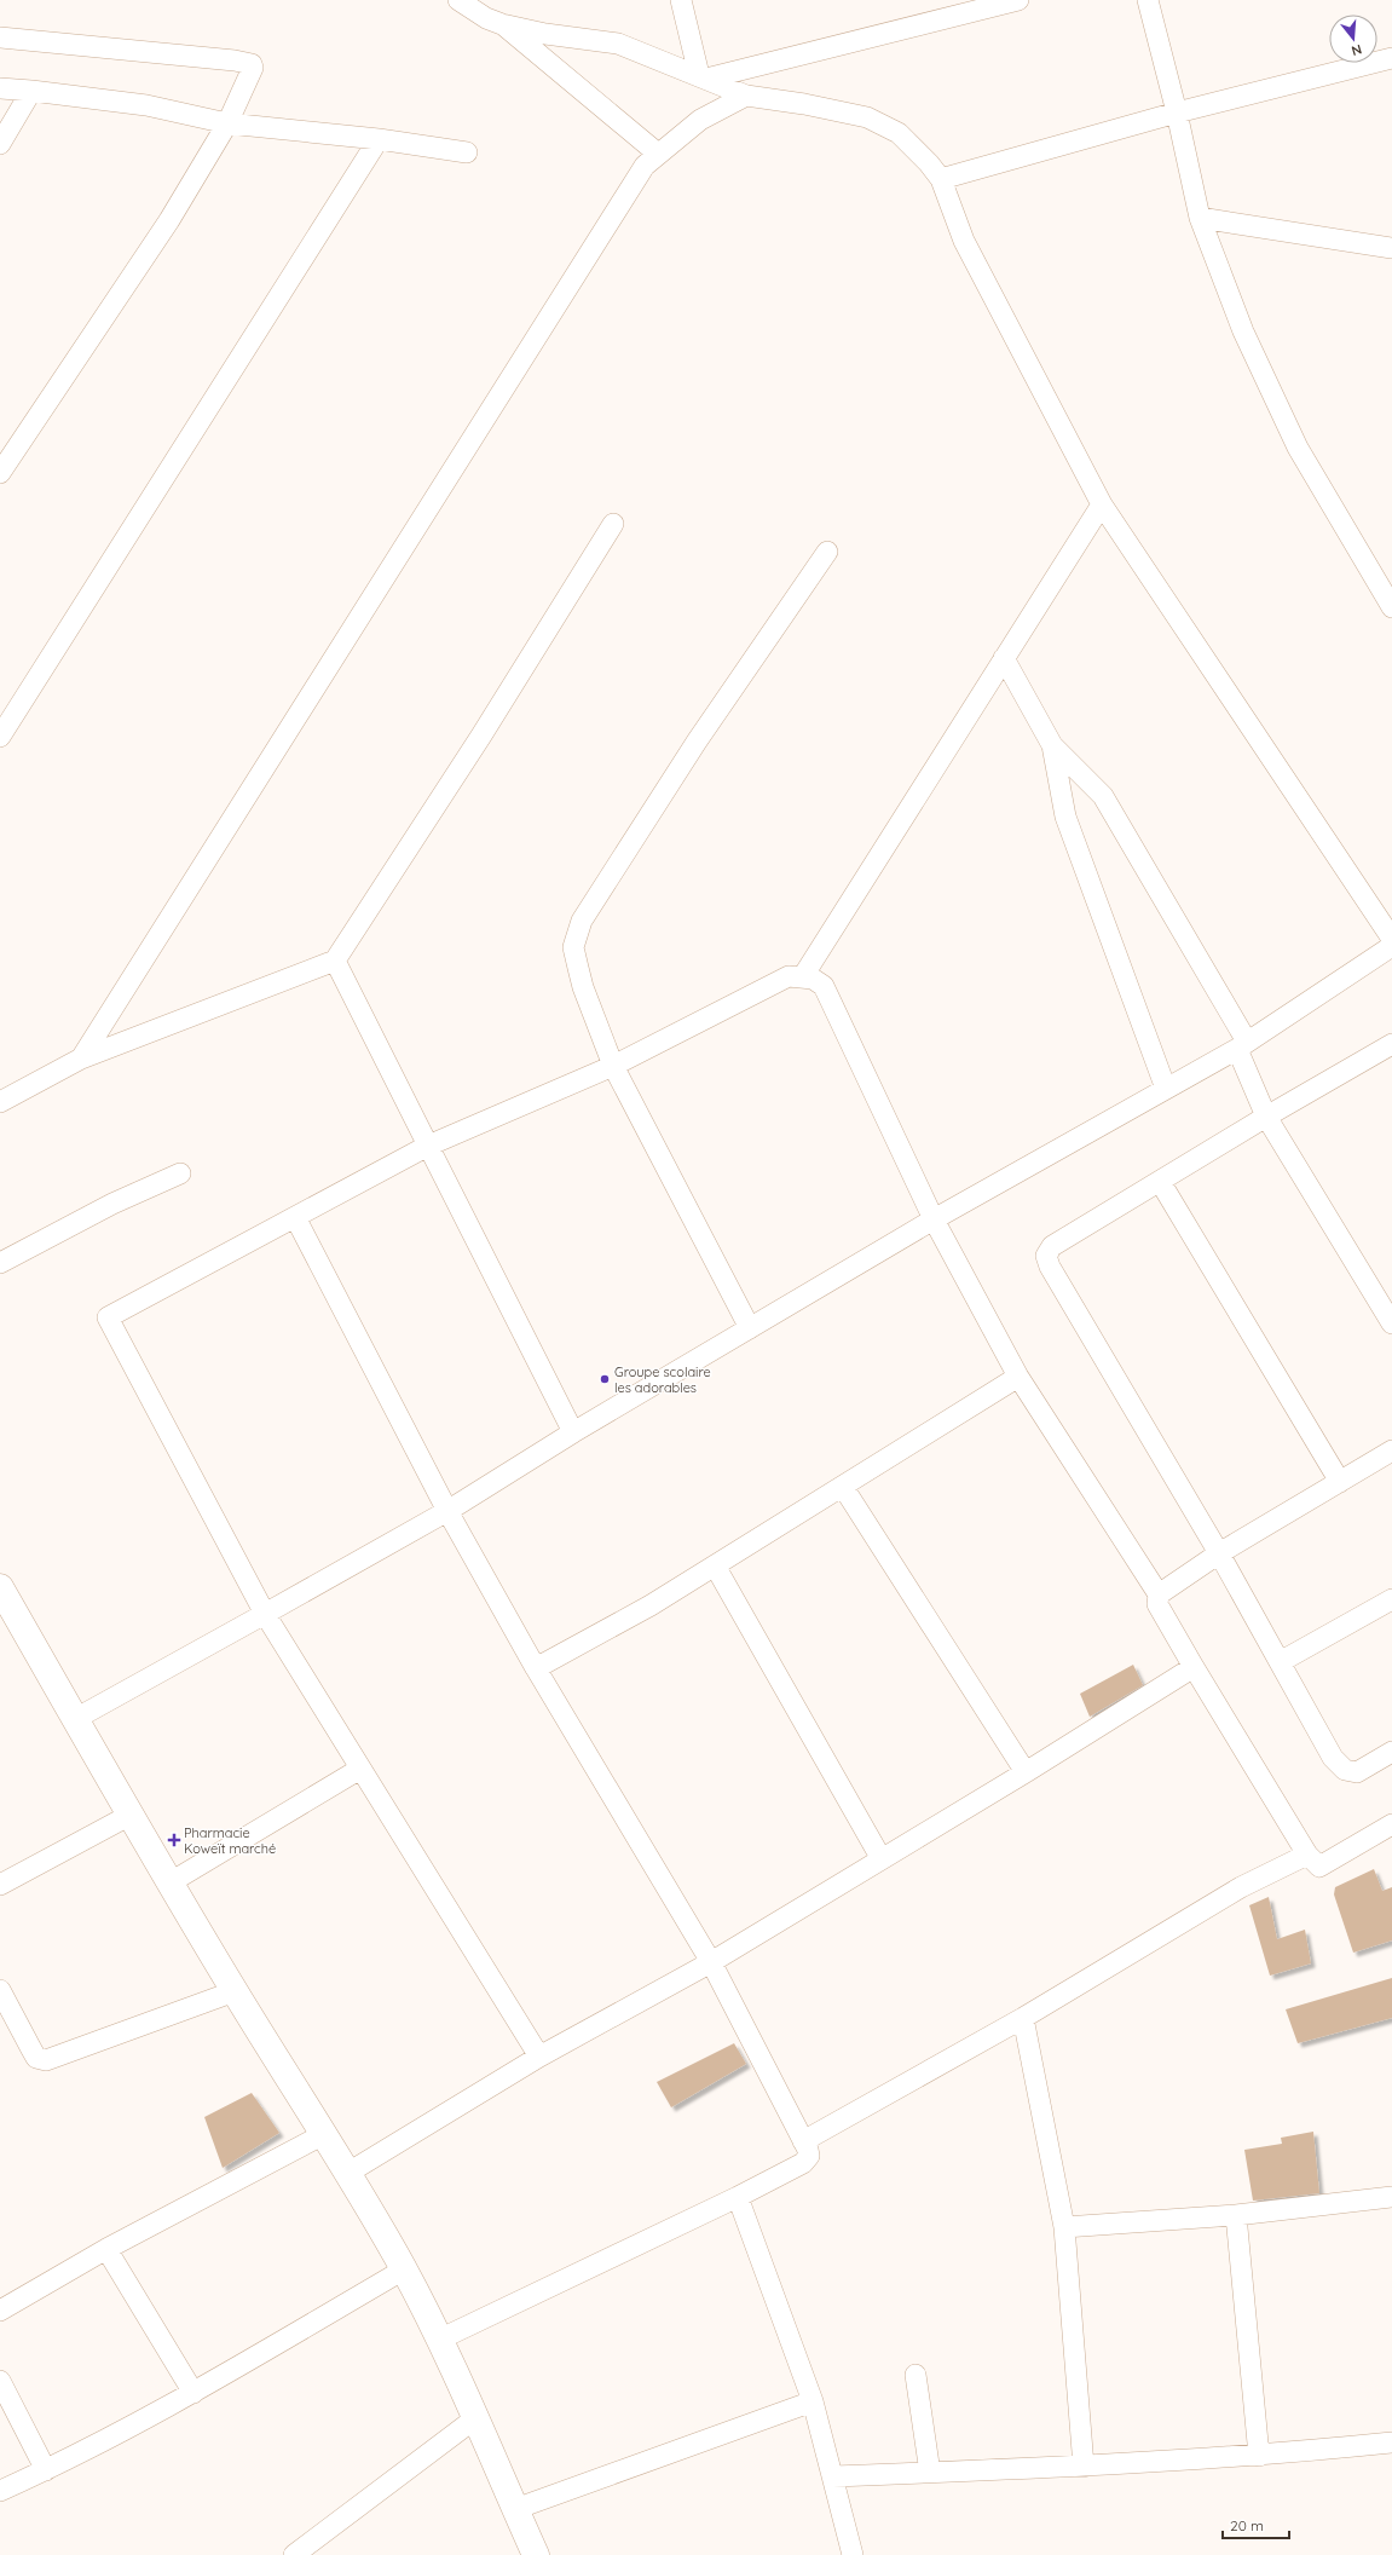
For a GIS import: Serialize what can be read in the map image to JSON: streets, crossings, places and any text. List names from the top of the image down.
{
  "places": {
    "other": ["Groupe scolaire les adorables"],
    "health": ["Pharmacie Koweït marché"]
  },
  "scale_bar": "20 m",
  "north": "bottom"
}
